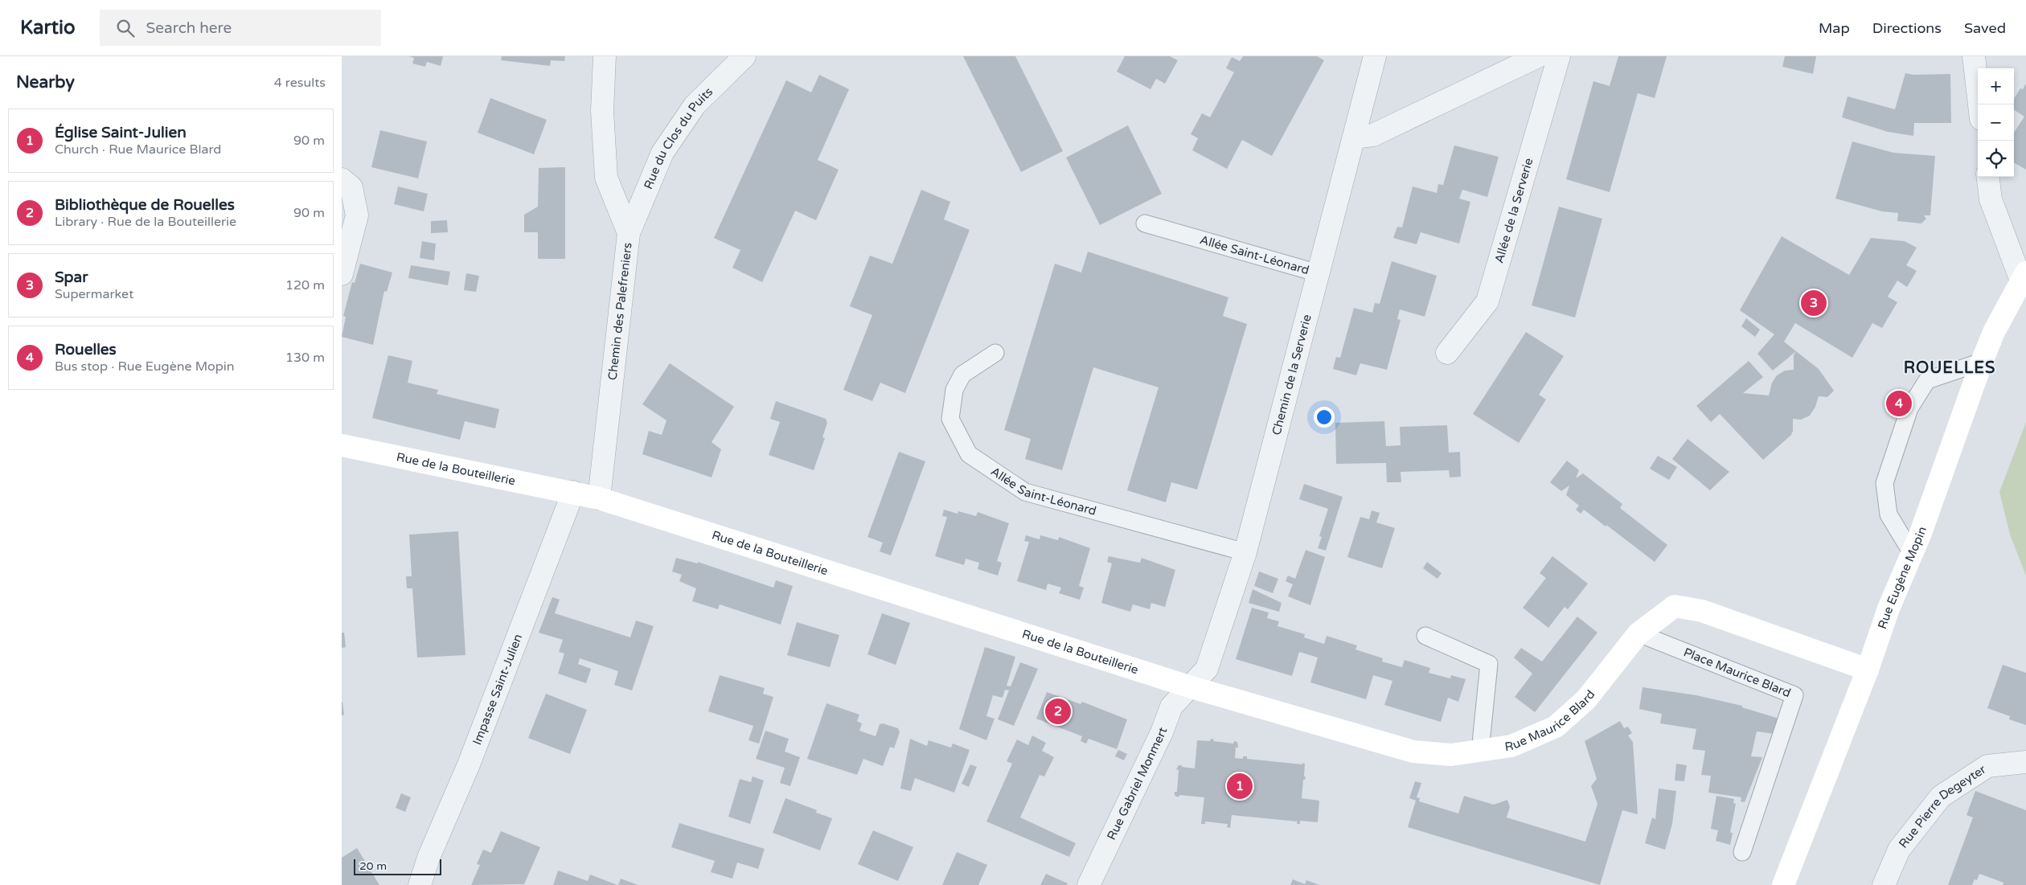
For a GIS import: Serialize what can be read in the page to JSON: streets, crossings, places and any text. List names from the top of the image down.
{
  "streets": {
    "street": [
      "Rue du Clos du Puits",
      "Allée de la Serverie",
      "Chemin des Palefreniers",
      "Chemin de la Serverie",
      "Rue de la Bouteillerie",
      "Rue Eugène Mopin",
      "Impasse Saint-Julien",
      "Rue Maurice Blard",
      "Rue Gabriel Monmert",
      "Rue Pierre Degeyter"
    ],
    "lane": ["Allée Saint-Léonard", "Place Maurice Blard"]
  },
  "crossings": [
    ["Rue du Clos du Puits", "Chemin des Palefreniers"],
    ["Allée Saint-Léonard", "Chemin de la Serverie"],
    ["Chemin des Palefreniers", "Rue de la Bouteillerie"],
    ["Chemin de la Serverie", "Rue de la Bouteillerie"],
    ["Chemin de la Serverie", "Rue Maurice Blard"],
    ["Chemin de la Serverie", "Rue Gabriel Monmert"],
    ["Rue de la Bouteillerie", "Impasse Saint-Julien"],
    ["Rue de la Bouteillerie", "Rue Maurice Blard"],
    ["Rue de la Bouteillerie", "Rue Gabriel Monmert"],
    ["Rue Eugène Mopin", "Rue Maurice Blard"],
    ["Place Maurice Blard", "Rue Maurice Blard"],
    ["Rue Maurice Blard", "Rue Gabriel Monmert"]
  ],
  "districts": ["ROUELLES"],
  "scale_bar": "20 m",
  "page": {
    "header": "Kartio",
    "search": "Search here",
    "nav": ["Map", "Directions", "Saved"],
    "heading": ["Nearby", "4 results"],
    "map_buttons": ["+", "−"],
    "list": [
      {
        "mark": "1",
        "name": "Église Saint-Julien",
        "note": "Church · Rue Maurice Blard",
        "value": "90 m"
      },
      {
        "mark": "2",
        "name": "Bibliothèque de Rouelles",
        "note": "Library · Rue de la Bouteillerie",
        "value": "90 m"
      },
      {
        "mark": "3",
        "name": "Spar",
        "note": "Supermarket",
        "value": "120 m"
      },
      {
        "mark": "4",
        "name": "Rouelles",
        "note": "Bus stop · Rue Eugène Mopin",
        "value": "130 m"
      }
    ],
    "pins": [
      "3",
      "4",
      "2",
      "1"
    ],
    "scale": "20 m"
  }
}
